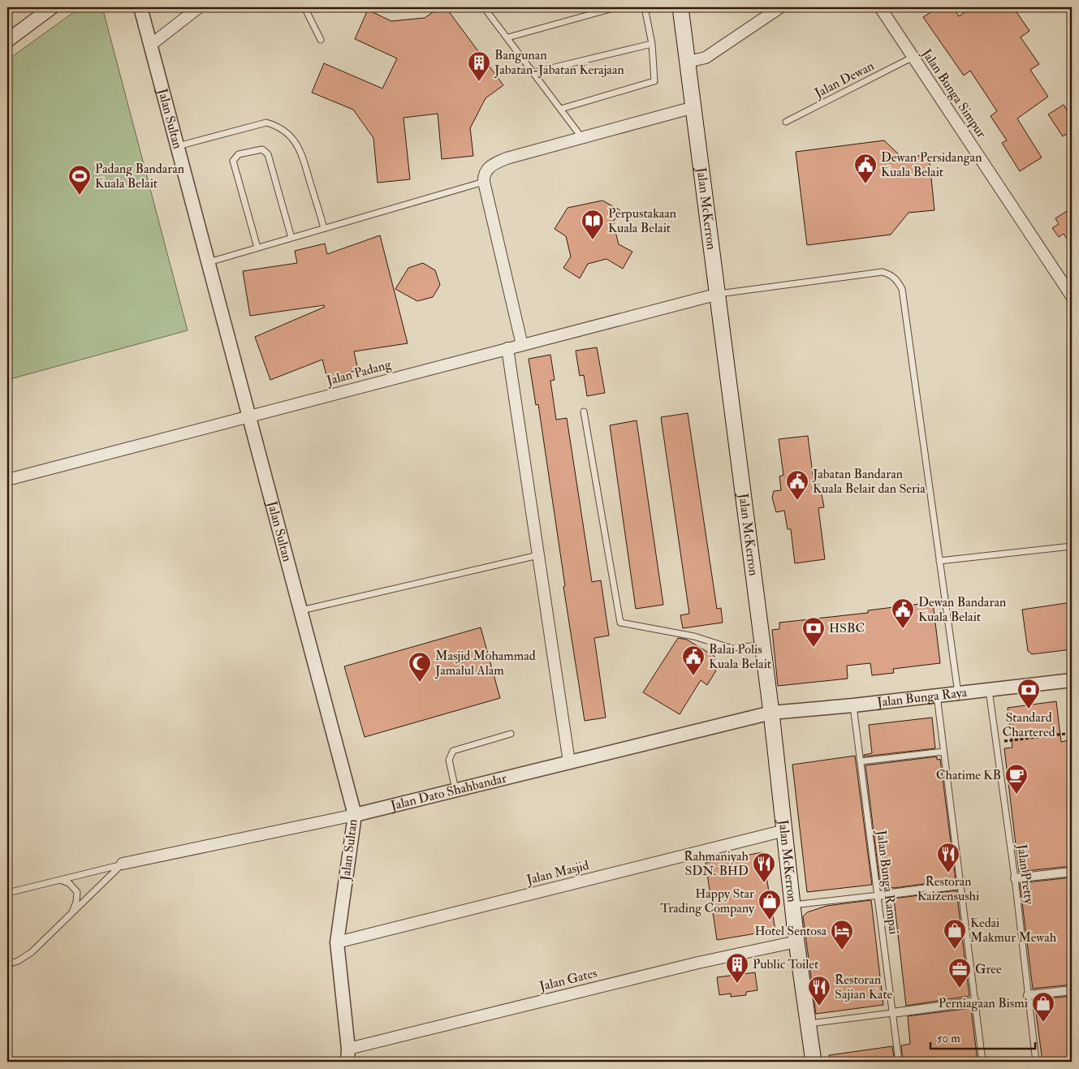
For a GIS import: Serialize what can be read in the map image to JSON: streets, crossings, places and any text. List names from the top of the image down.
{
  "streets": {
    "main road": ["Jalan McKerron"],
    "street": [
      "Jalan Bunga Simpur",
      "Jalan Sultan",
      "Jalan Padang",
      "Jalan Bunga Raya",
      "Jalan Dato Shahbandar",
      "Jalan Masjid",
      "Jalan Gates"
    ],
    "lane": ["Jalan Dewan", "Jalan Pretty", "Jalan Bunga Rampai"]
  },
  "crossings": [
    ["Jalan Dewan", "Jalan Bunga Simpur"],
    ["Jalan Sultan", "Jalan Padang"],
    ["Jalan Sultan", "Jalan Dato Shahbandar"],
    ["Jalan Sultan", "Jalan Masjid"],
    ["Jalan Sultan", "Jalan Gates"],
    ["Jalan McKerron", "Jalan Padang"],
    ["Jalan McKerron", "Jalan Bunga Raya"],
    ["Jalan McKerron", "Jalan Dato Shahbandar"],
    ["Jalan McKerron", "Jalan Masjid"],
    ["Jalan McKerron", "Jalan Gates"],
    ["Jalan Bunga Raya", "Jalan Dato Shahbandar"],
    ["Jalan Bunga Raya", "Jalan Pretty"],
    ["Jalan Bunga Raya", "Jalan Bunga Rampai"]
  ],
  "places": {
    "building": ["Bangunan Jabatan-Jabatan Kerajaan", "Public Toilet"],
    "public building": [
      "Dewan Persidangan Kuala Belait",
      "Jabatan Bandaran Kuala Belait dan Seria",
      "Dewan Bandaran Kuala Belait",
      "Balai Polis Kuala Belait"
    ],
    "sports": ["Padang Bandaran Kuala Belait"],
    "library": ["Perpustakaan Kuala Belait"],
    "bank": ["HSBC", "Standard Chartered"],
    "mosque": ["Masjid Mohammad Jamalul Alam"],
    "cafe": ["Chatime KB"],
    "restaurant": ["Restoran Kaizensushi", "Rahmaniyah SDN. BHD", "Restoran Sajian Kate"],
    "shop": ["Happy Star Trading Company", "Kedai Makmur Mewah", "Perniagaan Bismi"],
    "hotel": ["Hotel Sentosa"],
    "office": ["Gree"]
  },
  "scale_bar": "50 m"
}
